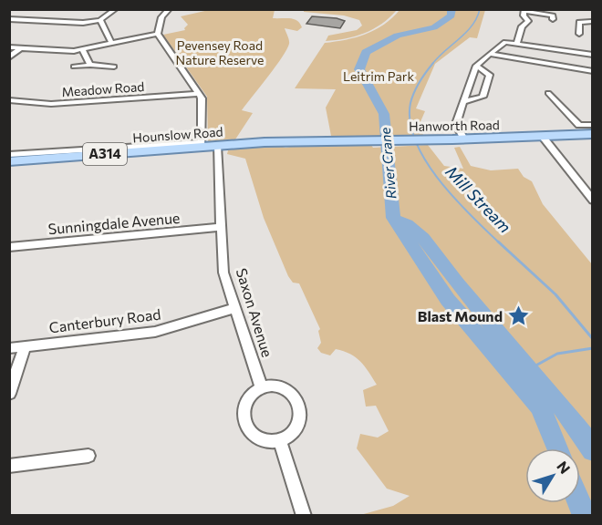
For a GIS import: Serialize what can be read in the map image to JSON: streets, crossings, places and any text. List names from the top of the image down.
{
  "streets": {
    "main road": ["Hanworth Road", "Hounslow Road", "A314"],
    "street": [
      "Meadow Road",
      "Sunningdale Avenue",
      "Saxon Avenue",
      "Canterbury Road"
    ]
  },
  "crossings": [
    ["Hanworth Road", "Hounslow Road"],
    ["Hounslow Road", "Saxon Avenue"],
    ["Sunningdale Avenue", "Saxon Avenue"],
    ["Saxon Avenue", "Canterbury Road"]
  ],
  "water": ["River Crane", "Mill Stream"],
  "parks": ["Pevensey Road Nature Reserve", "Leitrim Park"],
  "places": {
    "place": ["Blast Mound"]
  },
  "north": "top right"
}
